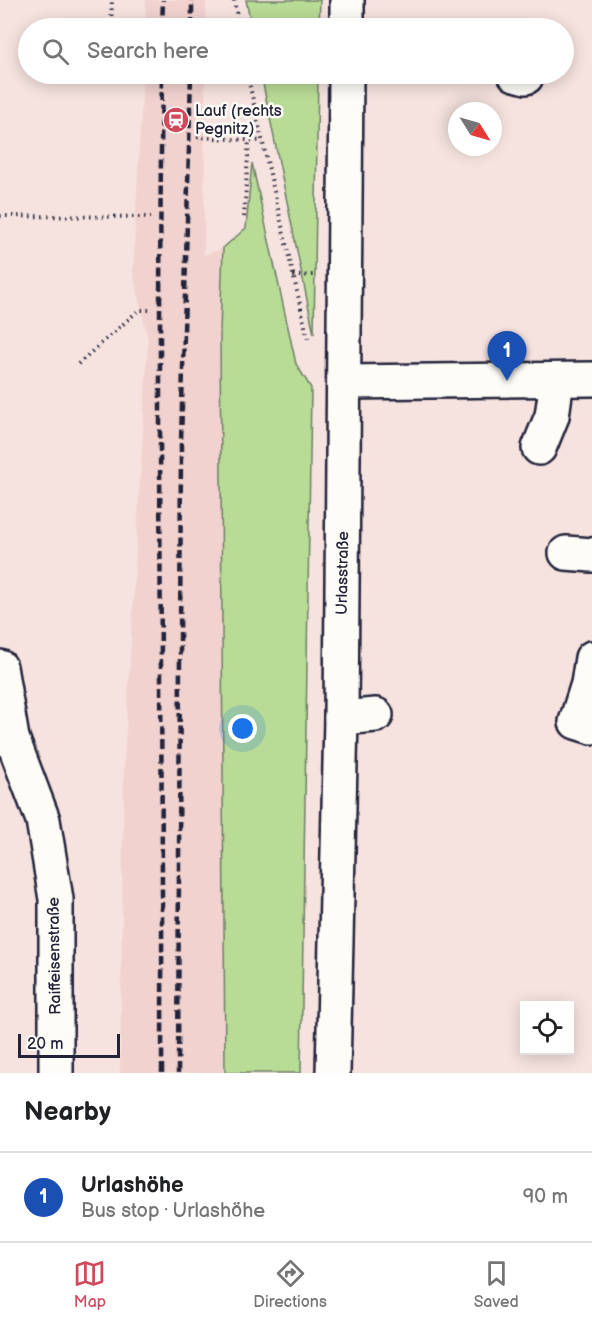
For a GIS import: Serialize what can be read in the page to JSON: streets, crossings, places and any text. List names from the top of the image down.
{
  "streets": {
    "street": ["Urlasstraße", "Raiffeisenstraße"]
  },
  "places": {
    "station": ["Lauf (rechts Pegnitz)"]
  },
  "scale_bar": "20 m",
  "north": "bottom right",
  "page": {
    "search": "Search here",
    "pins": "1",
    "scale": "20 m",
    "heading": "Nearby",
    "list": [
      {
        "mark": "1",
        "name": "Urlashöhe",
        "note": "Bus stop · Urlashöhe",
        "value": "90 m"
      }
    ],
    "nav": ["Map", "Directions", "Saved"]
  }
}
